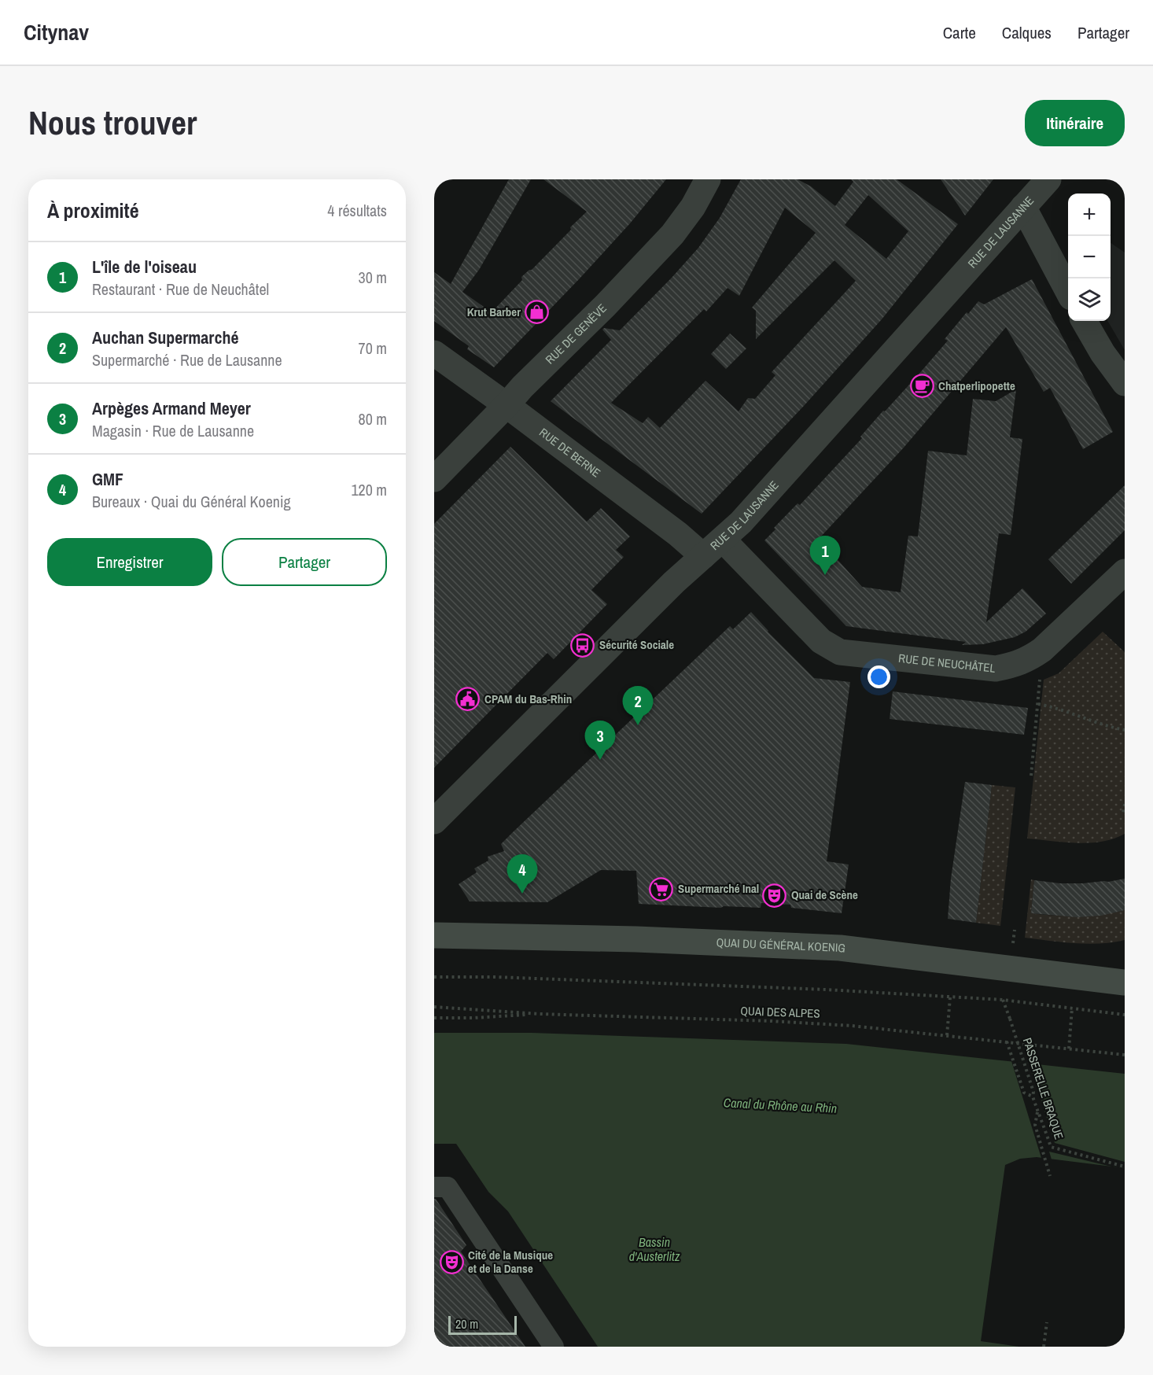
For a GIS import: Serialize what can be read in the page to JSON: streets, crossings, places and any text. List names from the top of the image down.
{
  "streets": {
    "main road": ["QUAI DU GÉNÉRAL KOENIG"],
    "street": [
      "RUE DE LAUSANNE",
      "RUE DE GENÈVE",
      "RUE DE BERNE",
      "RUE DE NEUCHÂTEL"
    ],
    "path": ["QUAI DES ALPES", "PASSERELLE BRAQUE"]
  },
  "crossings": [
    ["RUE DE LAUSANNE", "RUE DE BERNE"],
    ["RUE DE LAUSANNE", "RUE DE NEUCHÂTEL"],
    ["RUE DE GENÈVE", "RUE DE BERNE"],
    ["QUAI DES ALPES", "PASSERELLE BRAQUE"]
  ],
  "water": ["Canal du Rhône au Rhin", "Bassin d'Austerlitz"],
  "places": {
    "shop": ["Krut Barber"],
    "cafe": ["Chatperlipopette"],
    "bus stop": ["Sécurité Sociale"],
    "public building": ["CPAM du Bas-Rhin"],
    "supermarket": ["Supermarché Inal"],
    "theatre": ["Quai de Scène", "Cité de la Musique et de la Danse"]
  },
  "scale_bar": "20 m",
  "page": {
    "header": "Citynav",
    "nav": ["Carte", "Calques", "Partager"],
    "buttons": [
      "Itinéraire",
      ["Enregistrer", "Partager"]
    ],
    "title": "Nous trouver",
    "heading": ["À proximité", "4 résultats"],
    "map_buttons": ["+", "−"],
    "list": [
      {
        "mark": "1",
        "name": "L'île de l'oiseau",
        "note": "Restaurant · Rue de Neuchâtel",
        "value": "30 m"
      },
      {
        "mark": "2",
        "name": "Auchan Supermarché",
        "note": "Supermarché · Rue de Lausanne",
        "value": "70 m"
      },
      {
        "mark": "3",
        "name": "Arpèges Armand Meyer",
        "note": "Magasin · Rue de Lausanne",
        "value": "80 m"
      },
      {
        "mark": "4",
        "name": "GMF",
        "note": "Bureaux · Quai du Général Koenig",
        "value": "120 m"
      }
    ],
    "pins": [
      "1",
      "2",
      "3",
      "4"
    ],
    "scale": "20 m"
  }
}
